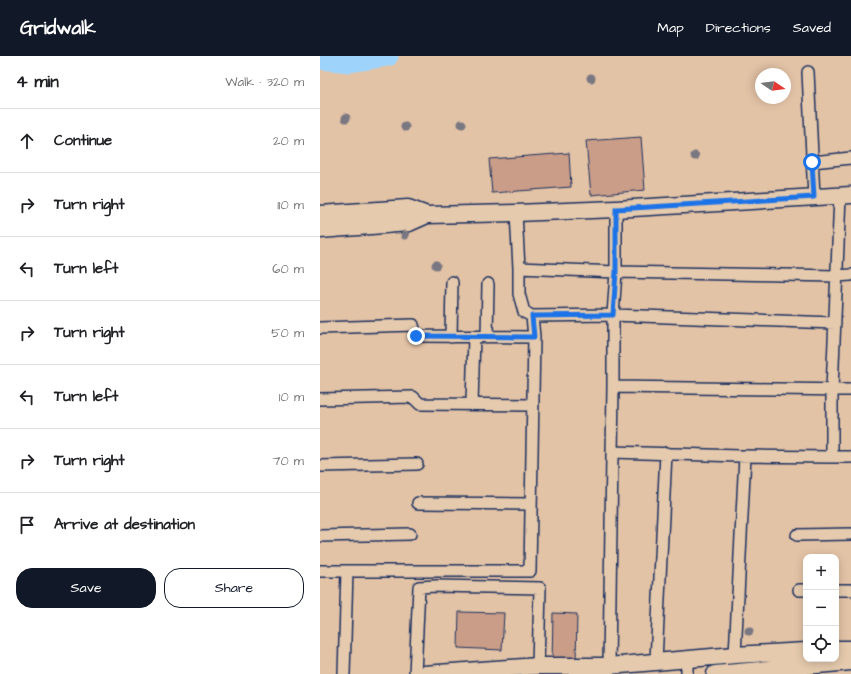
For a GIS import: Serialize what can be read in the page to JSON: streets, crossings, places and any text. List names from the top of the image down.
{
  "north": "right",
  "page": {
    "header": "Gridwalk",
    "nav": ["Map", "Directions", "Saved"],
    "heading": ["4 min", "Walk · 320 m"],
    "list": [
      ["Continue", "20 m"],
      ["Turn right", "110 m"],
      ["Turn left", "60 m"],
      ["Turn right", "50 m"],
      ["Turn left", "10 m"],
      ["Turn right", "70 m"],
      "Arrive at destination"
    ],
    "map_buttons": ["+", "−"],
    "buttons": ["Save", "Share"]
  }
}
